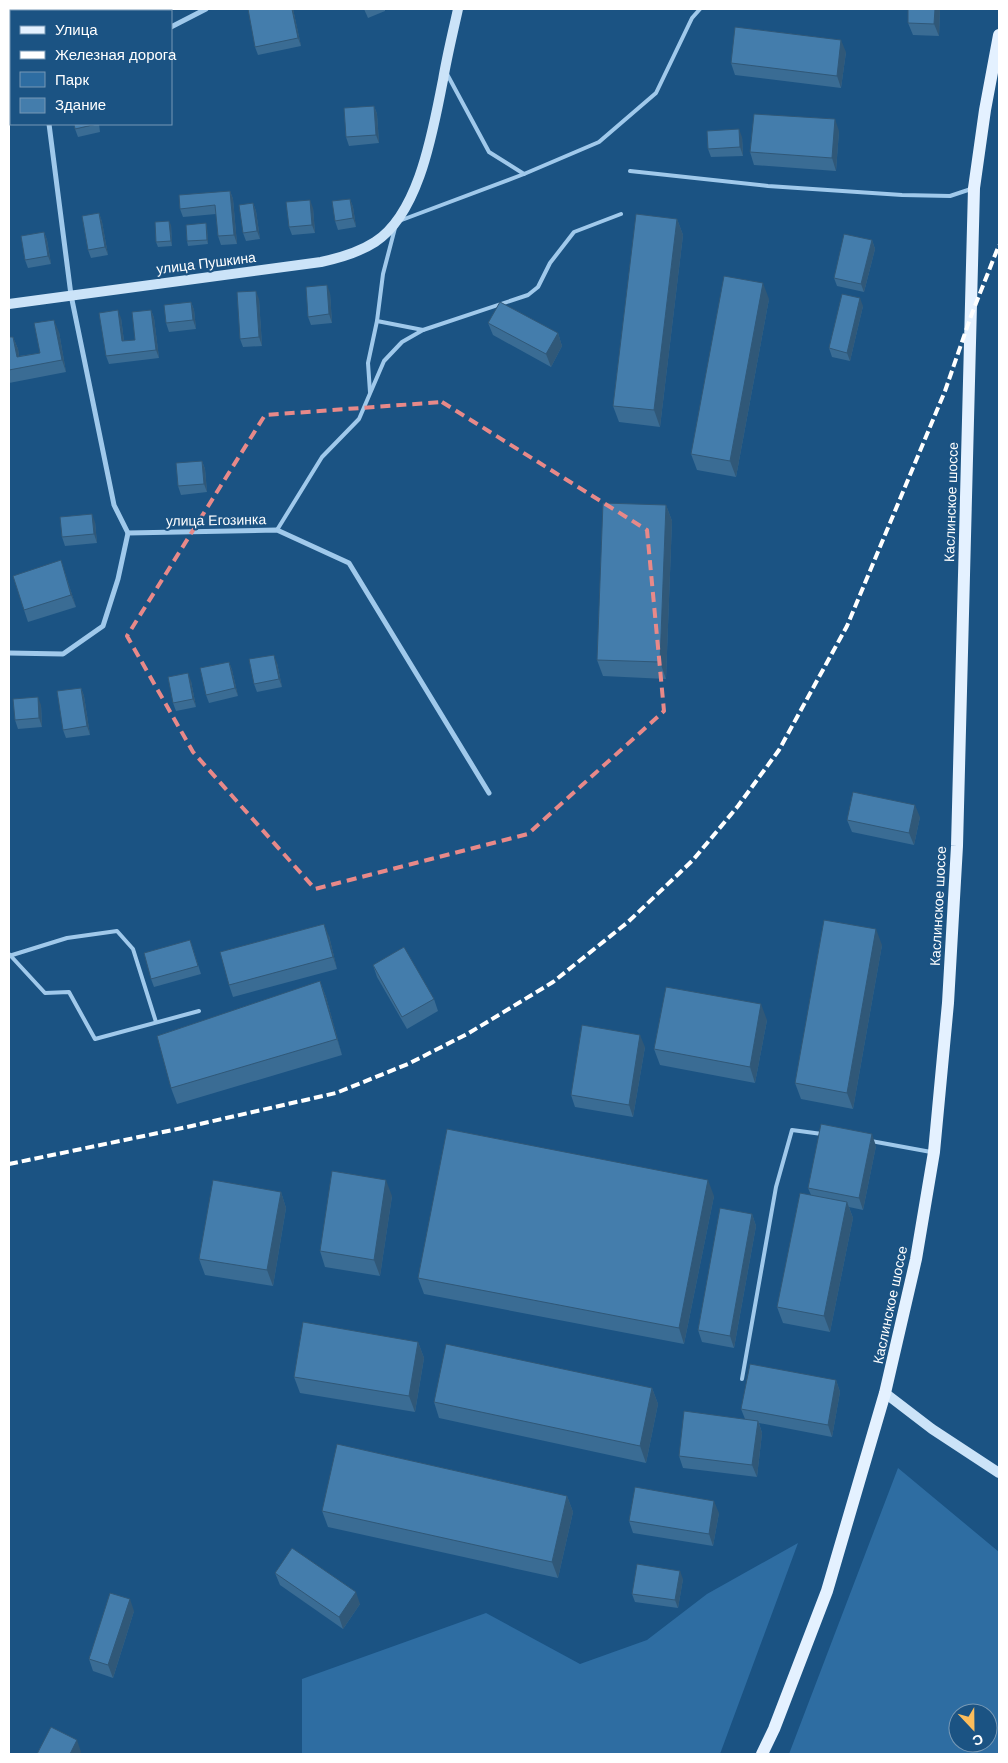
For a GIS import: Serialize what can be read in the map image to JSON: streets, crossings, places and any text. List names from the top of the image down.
{
  "streets": {
    "main road": ["Каслинское шоссе"],
    "street": ["улица Пушкина", "улица Егозинка"]
  },
  "legend": [
    "Улица",
    "Железная дорога",
    "Парк",
    "Здание"
  ],
  "north": "bottom"
}
